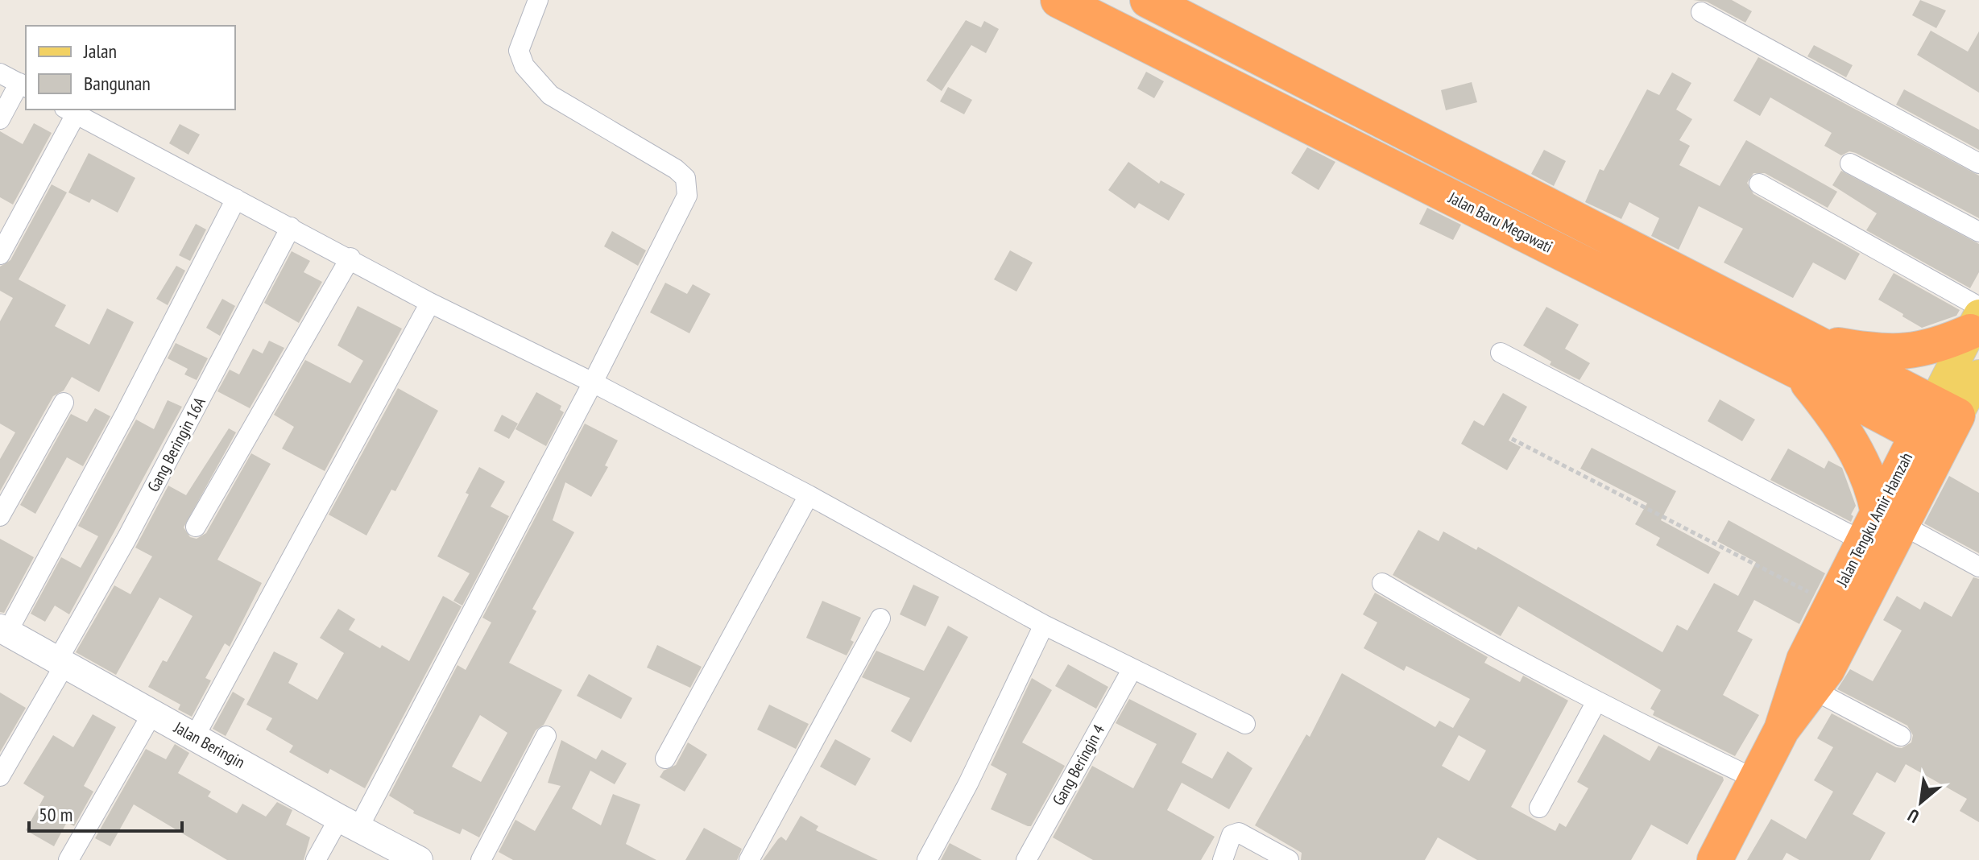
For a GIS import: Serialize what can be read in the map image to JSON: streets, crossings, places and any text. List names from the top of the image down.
{
  "streets": {
    "highway": ["Jalan Baru Megawati", "Jalan Tengku Amir Hamzah"],
    "street": ["Gang Beringin 16A", "Jalan Beringin", "Gang Beringin 4"]
  },
  "crossings": [
    ["Jalan Baru Megawati", "Jalan Tengku Amir Hamzah"],
    ["Gang Beringin 16A", "Jalan Beringin"]
  ],
  "legend": ["Jalan", "Bangunan"],
  "scale_bar": "50 m",
  "north": "bottom left"
}
